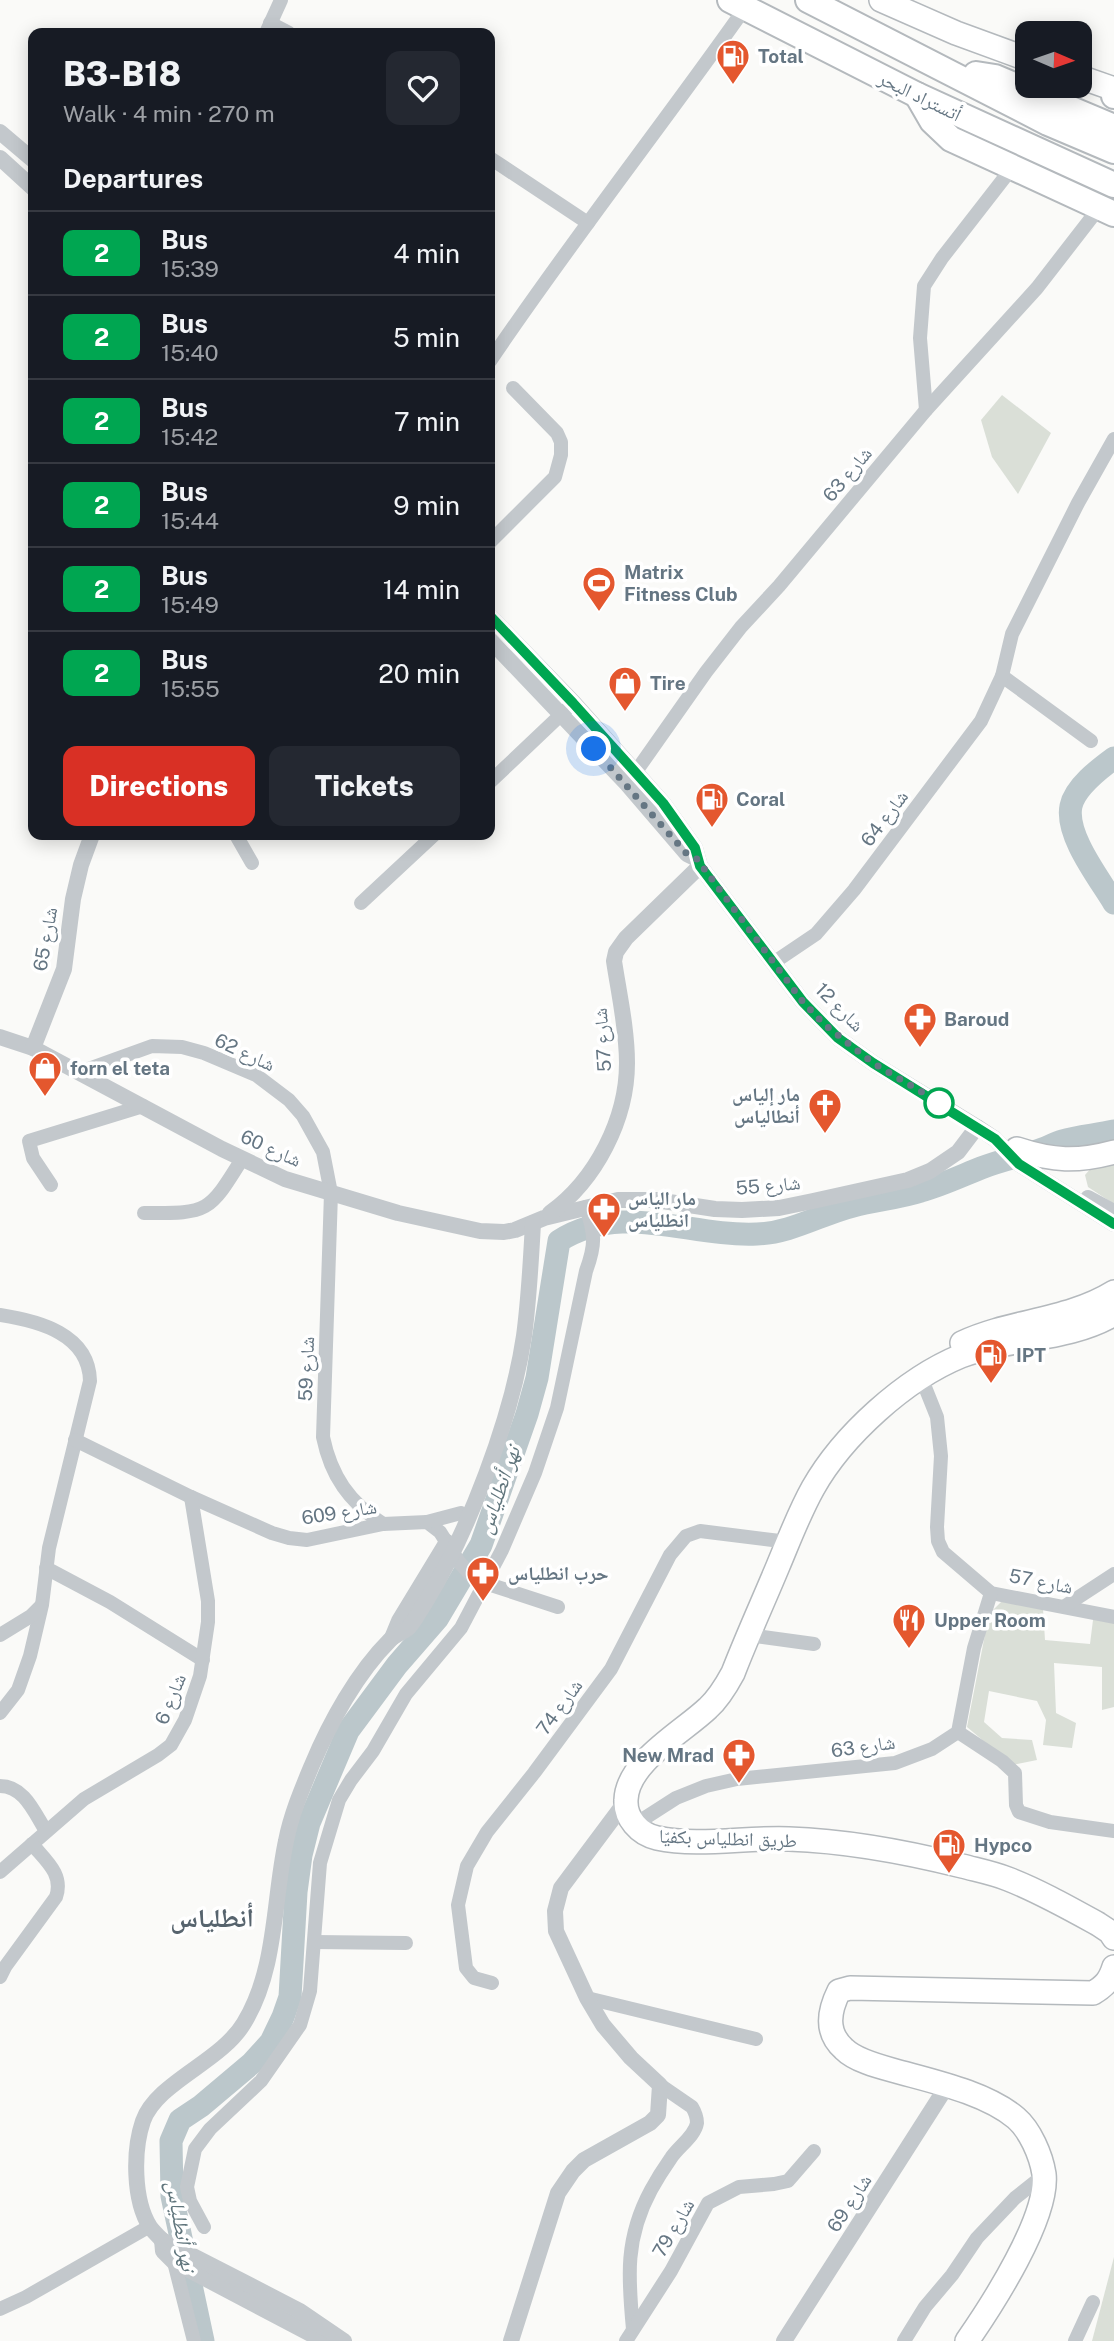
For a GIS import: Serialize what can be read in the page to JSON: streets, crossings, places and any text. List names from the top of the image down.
{
  "streets": {
    "highway": ["أتستراد البحر", "طريق انطلياس بكفيّا"],
    "street": [
      "شارع 63",
      "شارع 64",
      "شارع 65",
      "شارع 12",
      "شارع 57",
      "شارع 62",
      "شارع 60",
      "شارع 55",
      "شارع 59",
      "شارع 609",
      "شارع 6",
      "شارع 74",
      "شارع 69",
      "شارع 79"
    ]
  },
  "crossings": [
    ["شارع 63", "شارع 12"],
    ["شارع 63", "طريق انطلياس بكفيّا"],
    ["شارع 64", "شارع 12"],
    ["شارع 65", "شارع 60"],
    ["شارع 12", "شارع 57"],
    ["شارع 12", "شارع 55"],
    ["شارع 57", "شارع 60"],
    ["شارع 57", "شارع 55"],
    ["شارع 62", "شارع 60"],
    ["شارع 62", "شارع 59"],
    ["شارع 60", "شارع 55"],
    ["شارع 60", "شارع 59"],
    ["شارع 59", "شارع 609"],
    ["شارع 609", "شارع 6"]
  ],
  "districts": ["أنطلياس"],
  "water": ["نهر أنطلياس"],
  "places": {
    "fuel station": [
      "Total",
      "Coral",
      "IPT",
      "Hypco"
    ],
    "sports": ["Matrix Fitness Club"],
    "shop": ["Tire", "forn el teta"],
    "pharmacy": [
      "Baroud",
      "مار الياس انطلياس",
      "حرب انطلياس",
      "New Mrad"
    ],
    "church": ["مار إلياس أنطالياس"],
    "restaurant": ["Upper Room"]
  },
  "lines": ["bus line 2"],
  "north": "right",
  "page": {
    "heading": [
      ["B3-B18", "Walk · 4 min · 270 m"],
      "Departures"
    ],
    "list": [
      {
        "mark": "2",
        "name": "Bus",
        "note": "15:39",
        "value": "4 min"
      },
      {
        "mark": "2",
        "name": "Bus",
        "note": "15:40",
        "value": "5 min"
      },
      {
        "mark": "2",
        "name": "Bus",
        "note": "15:42",
        "value": "7 min"
      },
      {
        "mark": "2",
        "name": "Bus",
        "note": "15:44",
        "value": "9 min"
      },
      {
        "mark": "2",
        "name": "Bus",
        "note": "15:49",
        "value": "14 min"
      },
      {
        "mark": "2",
        "name": "Bus",
        "note": "15:55",
        "value": "20 min"
      }
    ],
    "buttons": ["Directions", "Tickets"]
  }
}
